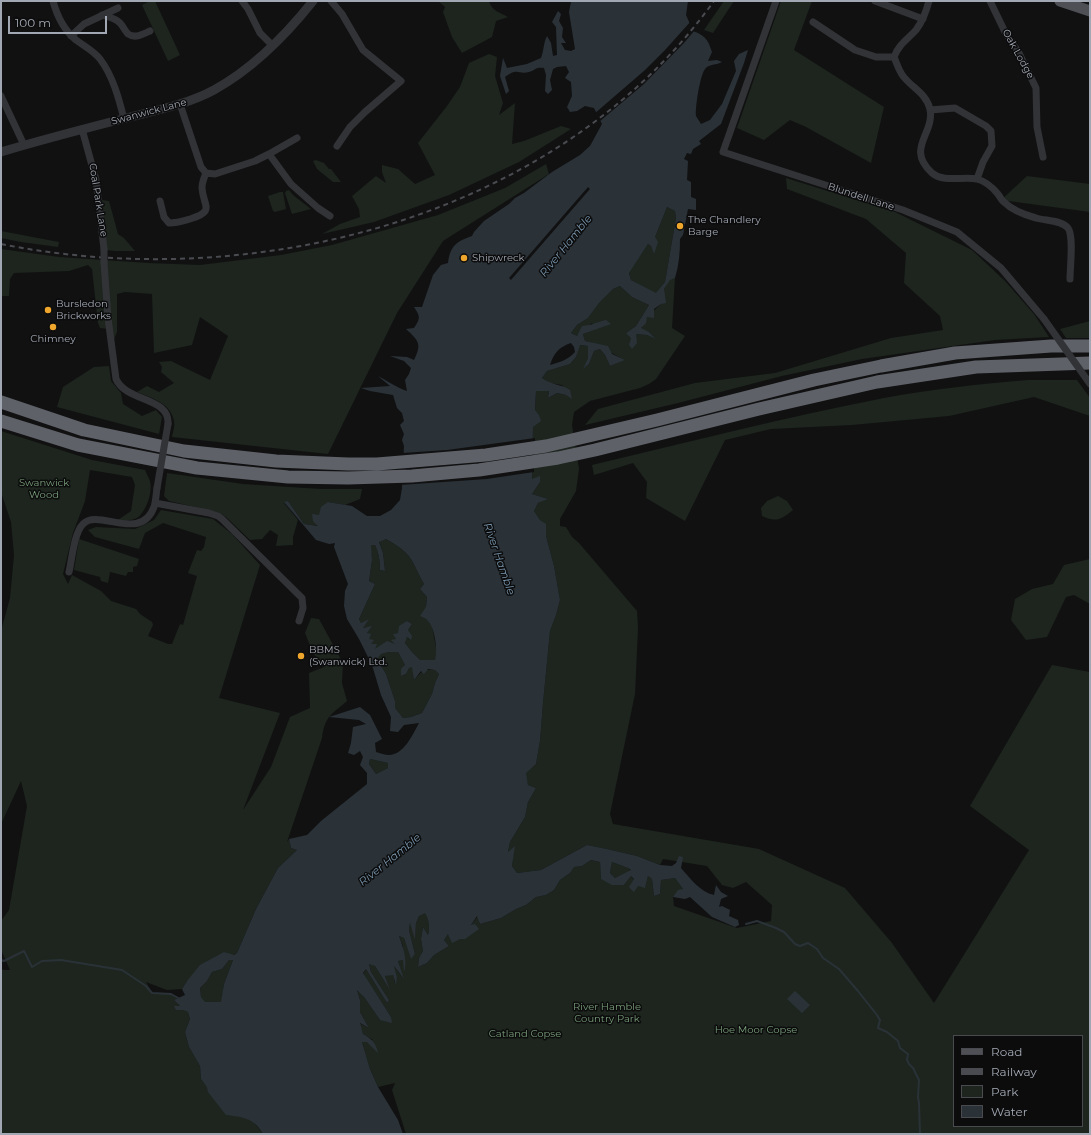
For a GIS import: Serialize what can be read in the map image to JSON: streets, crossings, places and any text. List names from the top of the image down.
{
  "streets": {
    "street": [
      "Oak Lodge",
      "Swanwick Lane",
      "Blundell Lane",
      "Coal Park Lane"
    ]
  },
  "crossings": [
    ["Swanwick Lane", "Coal Park Lane"]
  ],
  "water": ["River Hamble"],
  "parks": [
    "Swanwick Wood",
    "River Hamble Country Park",
    "Hoe Moor Copse",
    "Catland Copse"
  ],
  "places": [
    "The Chandlery Barge",
    "Shipwreck",
    "Bursledon Brickworks",
    "Chimney",
    "BBMS (Swanwick) Ltd."
  ],
  "legend": [
    "Road",
    "Railway",
    "Park",
    "Water"
  ],
  "scale_bar": "100 m"
}
